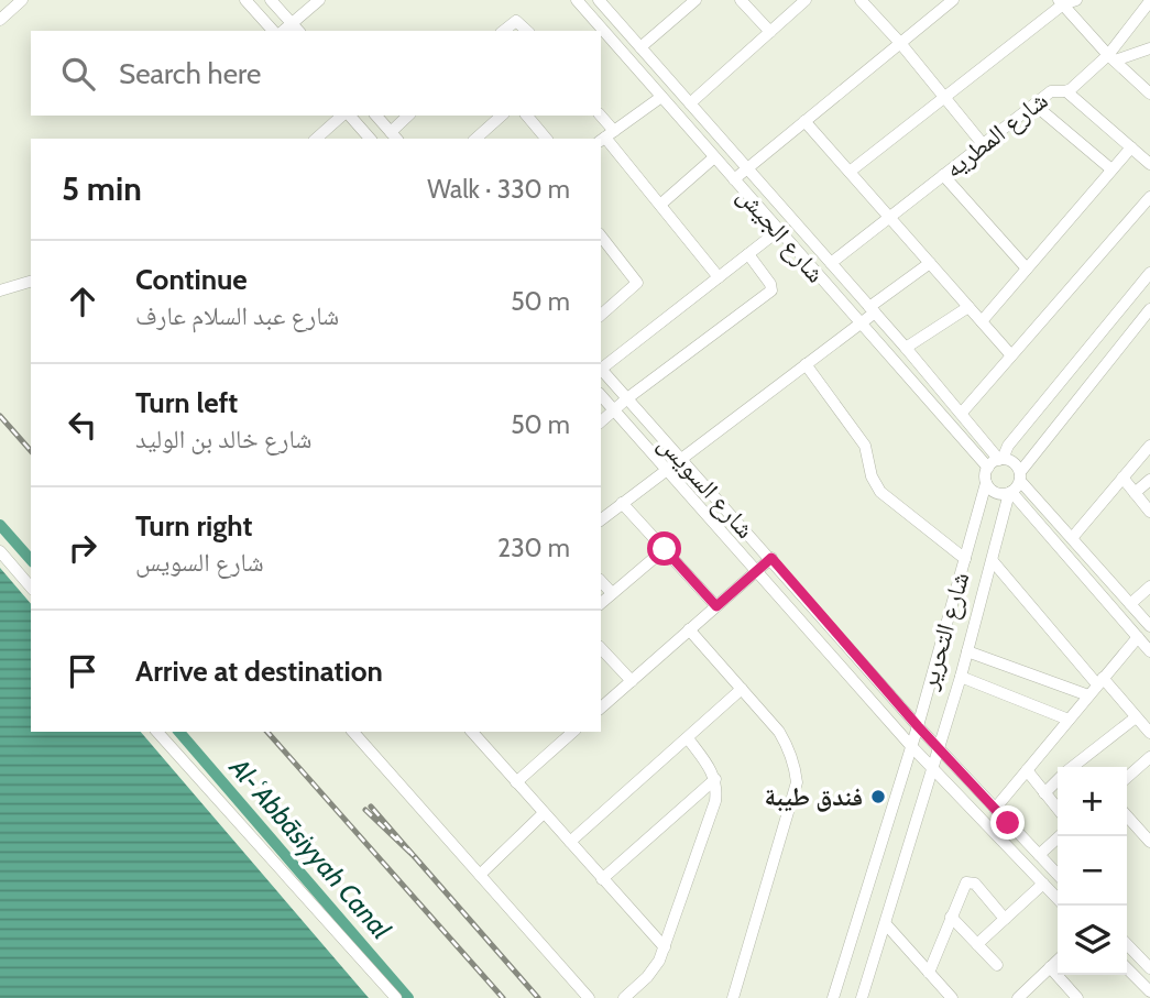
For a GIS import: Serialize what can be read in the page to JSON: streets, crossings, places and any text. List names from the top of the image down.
{
  "streets": {
    "street": [
      "شارع المطريه",
      "شارع الجيش",
      "شارع السويس",
      "شارع التحرير"
    ]
  },
  "crossings": [
    ["شارع المطريه", "شارع الجيش"],
    ["شارع الجيش", "شارع التحرير"],
    ["شارع السويس", "شارع التحرير"]
  ],
  "water": ["Al-ʿAbbāsiyyah Canal"],
  "places": ["فندق طيبة"],
  "page": {
    "search": "Search here",
    "heading": ["5 min", "Walk · 330 m"],
    "list": [
      ["Continue", "شارع عبد السلام عارف", "50 m"],
      ["Turn left", "شارع خالد بن الوليد", "50 m"],
      ["Turn right", "شارع السويس", "230 m"],
      "Arrive at destination"
    ],
    "map_buttons": ["+", "−"]
  }
}
